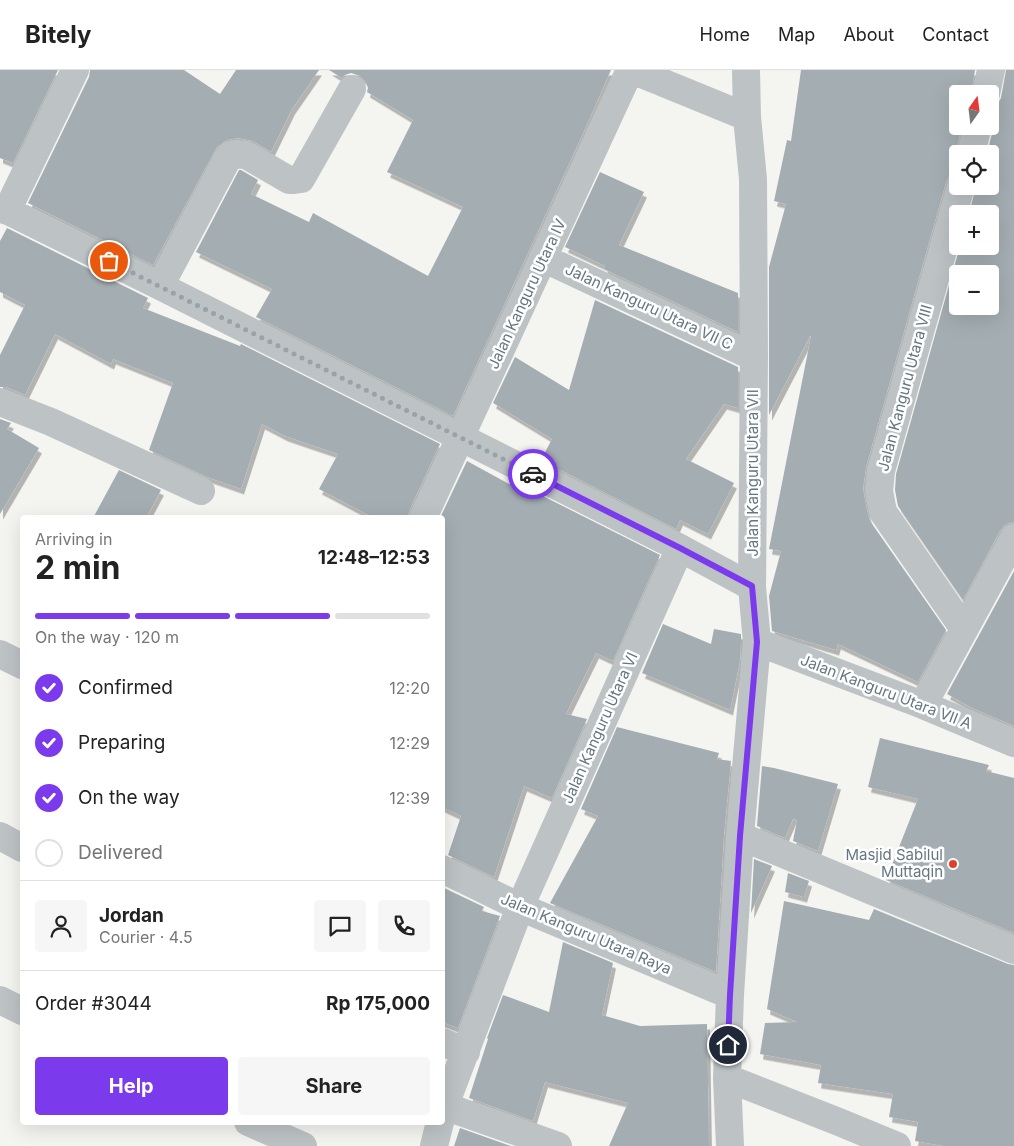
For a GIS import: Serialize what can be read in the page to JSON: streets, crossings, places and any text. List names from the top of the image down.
{
  "streets": {
    "street": [
      "Jalan Kanguru Utara IV",
      "Jalan Kanguru Utara VII C",
      "Jalan Kanguru Utara VIII",
      "Jalan Kanguru Utara VII",
      "Jalan Kanguru Utara VII A",
      "Jalan Kanguru Utara VI",
      "Jalan Kanguru Utara Raya"
    ]
  },
  "crossings": [
    ["Jalan Kanguru Utara IV", "Jalan Kanguru Utara VII C"],
    ["Jalan Kanguru Utara VII C", "Jalan Kanguru Utara VII"],
    ["Jalan Kanguru Utara VII", "Jalan Kanguru Utara VII A"],
    ["Jalan Kanguru Utara VII", "Jalan Kanguru Utara Raya"],
    ["Jalan Kanguru Utara VI", "Jalan Kanguru Utara Raya"]
  ],
  "places": ["Masjid Sabilul Muttaqin"],
  "north": "top",
  "page": {
    "header": "Bitely",
    "nav": [
      "Home",
      "Map",
      "About",
      "Contact"
    ],
    "map_buttons": ["+", "−"],
    "heading": ["2 min", "Arriving in", "12:48–12:53"],
    "panel": [
      "Jordan",
      "Courier · 4.5",
      "Order #3044",
      "Rp 175,000"
    ],
    "bar": "On the way · 120 m",
    "list": [
      ["Confirmed", "12:20"],
      ["Preparing", "12:29"],
      ["On the way", "12:39"],
      "Delivered"
    ],
    "buttons": ["Help", "Share"]
  }
}
